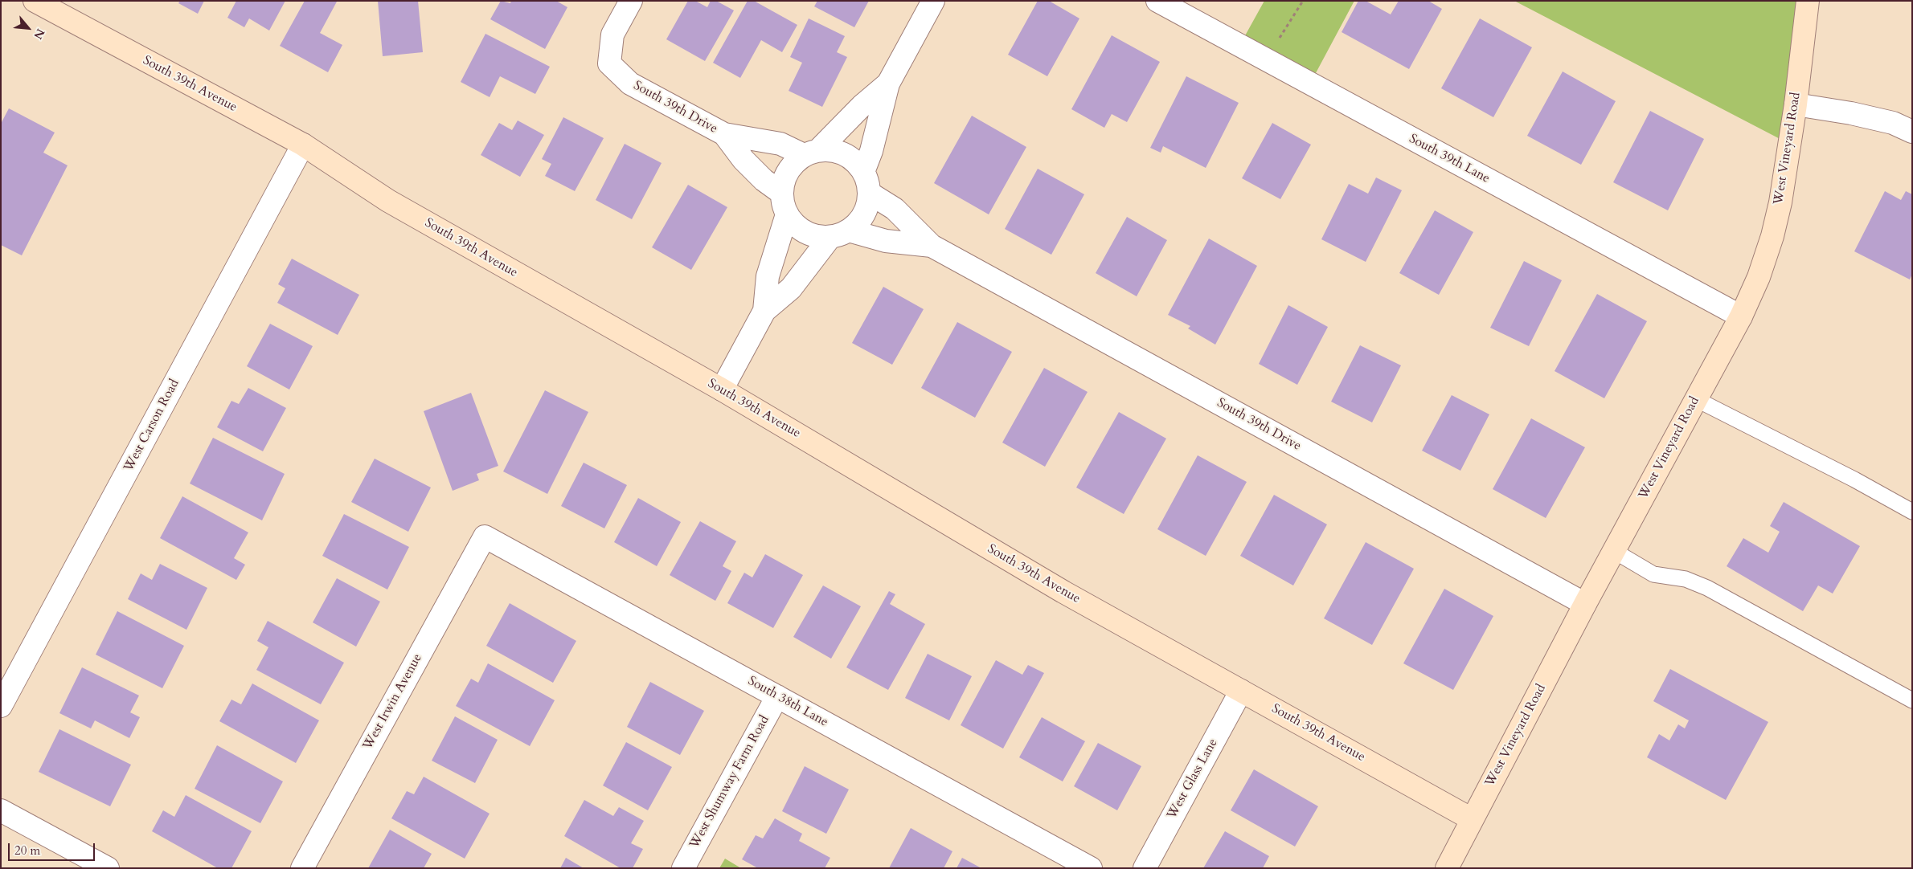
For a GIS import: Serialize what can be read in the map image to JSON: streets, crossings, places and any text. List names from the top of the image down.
{
  "streets": {
    "street": [
      "South 39th Avenue",
      "South 39th Drive",
      "West Vineyard Road",
      "South 39th Lane",
      "West Carson Road",
      "West Irwin Avenue",
      "South 38th Lane",
      "West Glass Lane",
      "West Shumway Farm Road"
    ]
  },
  "crossings": [
    ["South 39th Avenue", "West Vineyard Road"],
    ["South 39th Avenue", "West Carson Road"],
    ["South 39th Avenue", "West Glass Lane"],
    ["South 39th Drive", "West Vineyard Road"],
    ["West Vineyard Road", "South 39th Lane"],
    ["West Irwin Avenue", "South 38th Lane"],
    ["South 38th Lane", "West Shumway Farm Road"]
  ],
  "scale_bar": "20 m",
  "north": "bottom right"
}
